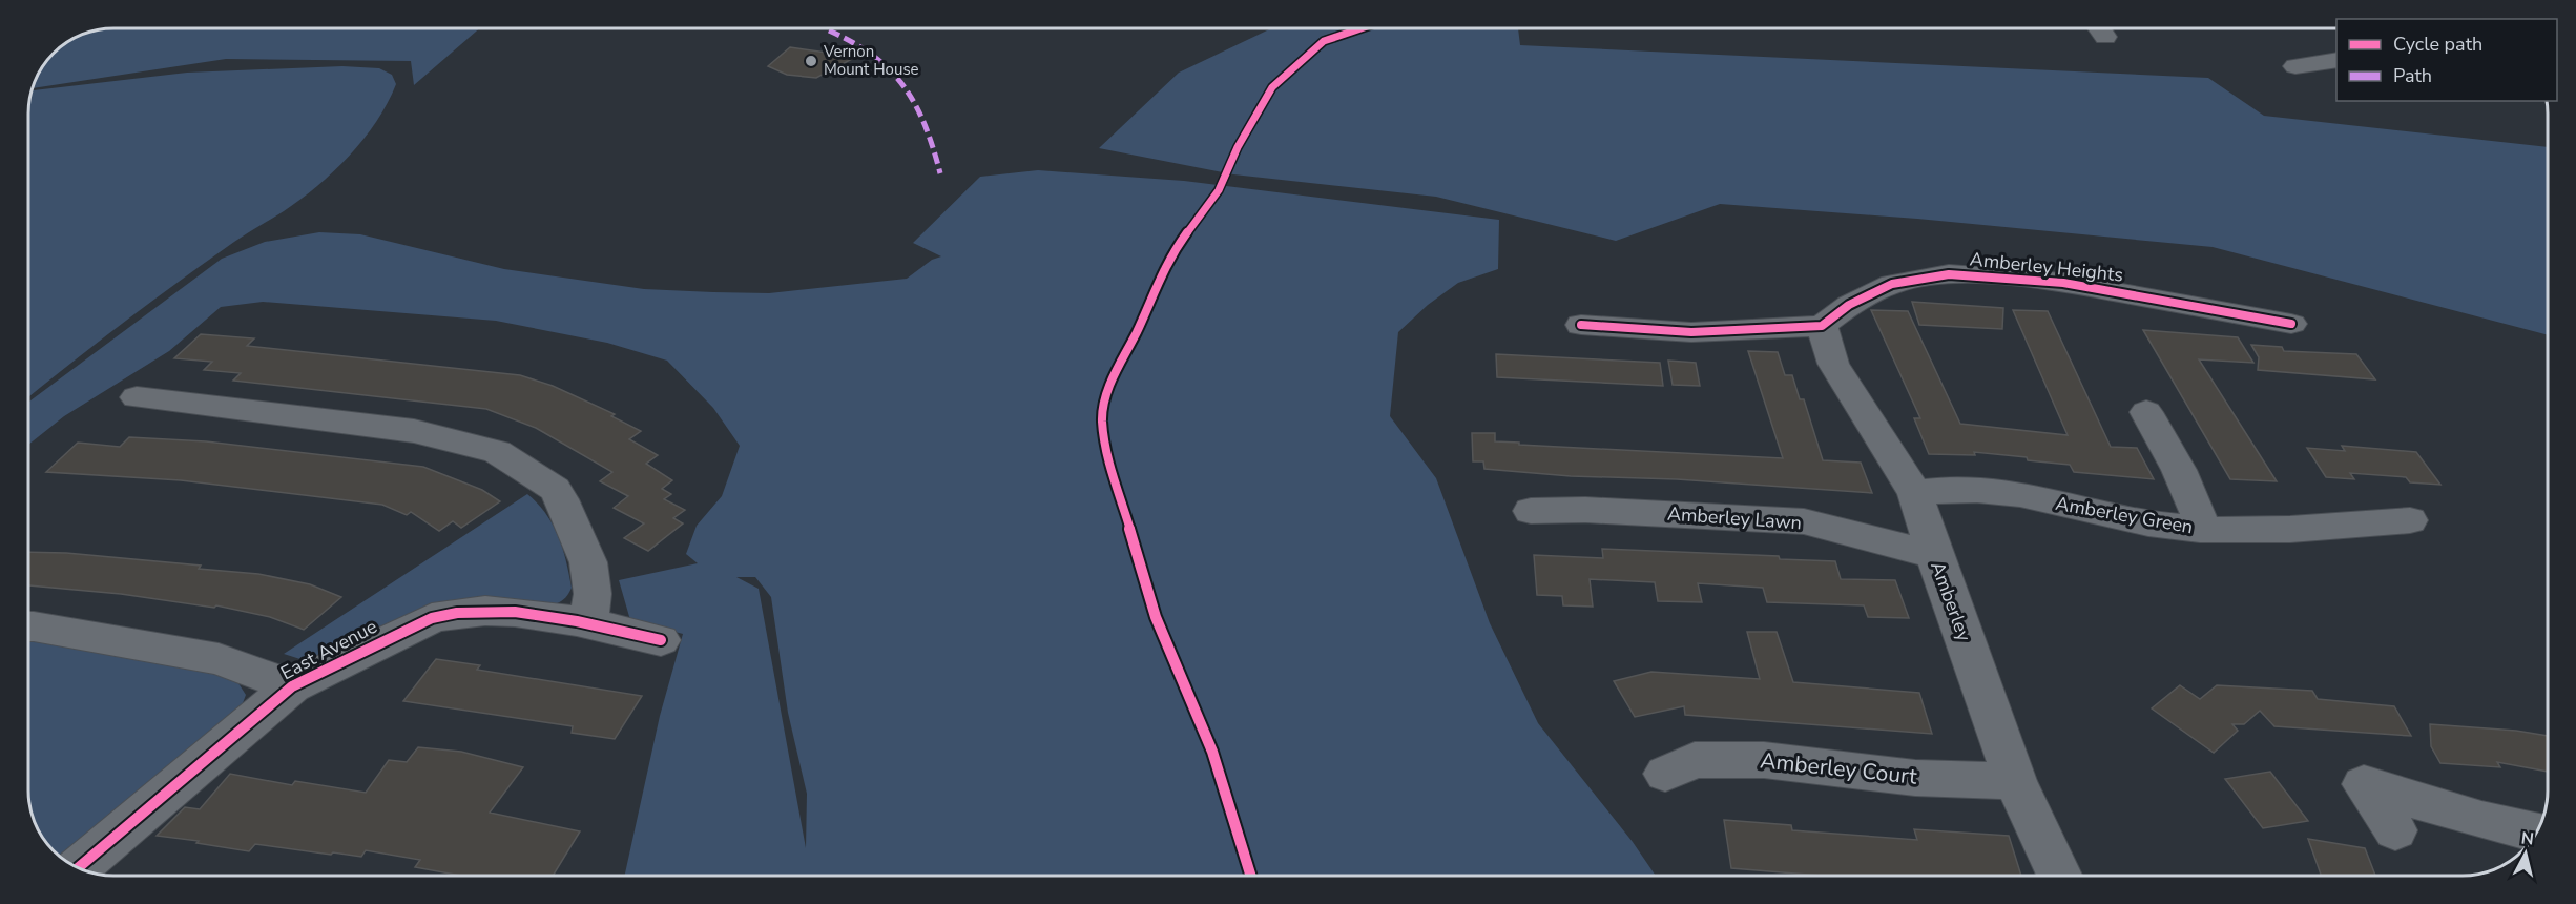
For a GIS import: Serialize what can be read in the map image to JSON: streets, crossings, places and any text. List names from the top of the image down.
{
  "streets": {
    "street": [
      "Amberley Heights",
      "Amberley Green",
      "Amberley Lawn",
      "Amberley",
      "East Avenue",
      "Amberley Court"
    ]
  },
  "crossings": [
    ["Amberley Heights", "Amberley"],
    ["Amberley Green", "Amberley"],
    ["Amberley Lawn", "Amberley"],
    ["Amberley", "Amberley Court"]
  ],
  "places": ["Vernon Mount House"],
  "legend": ["Cycle path", "Path"],
  "north": "top"
}
